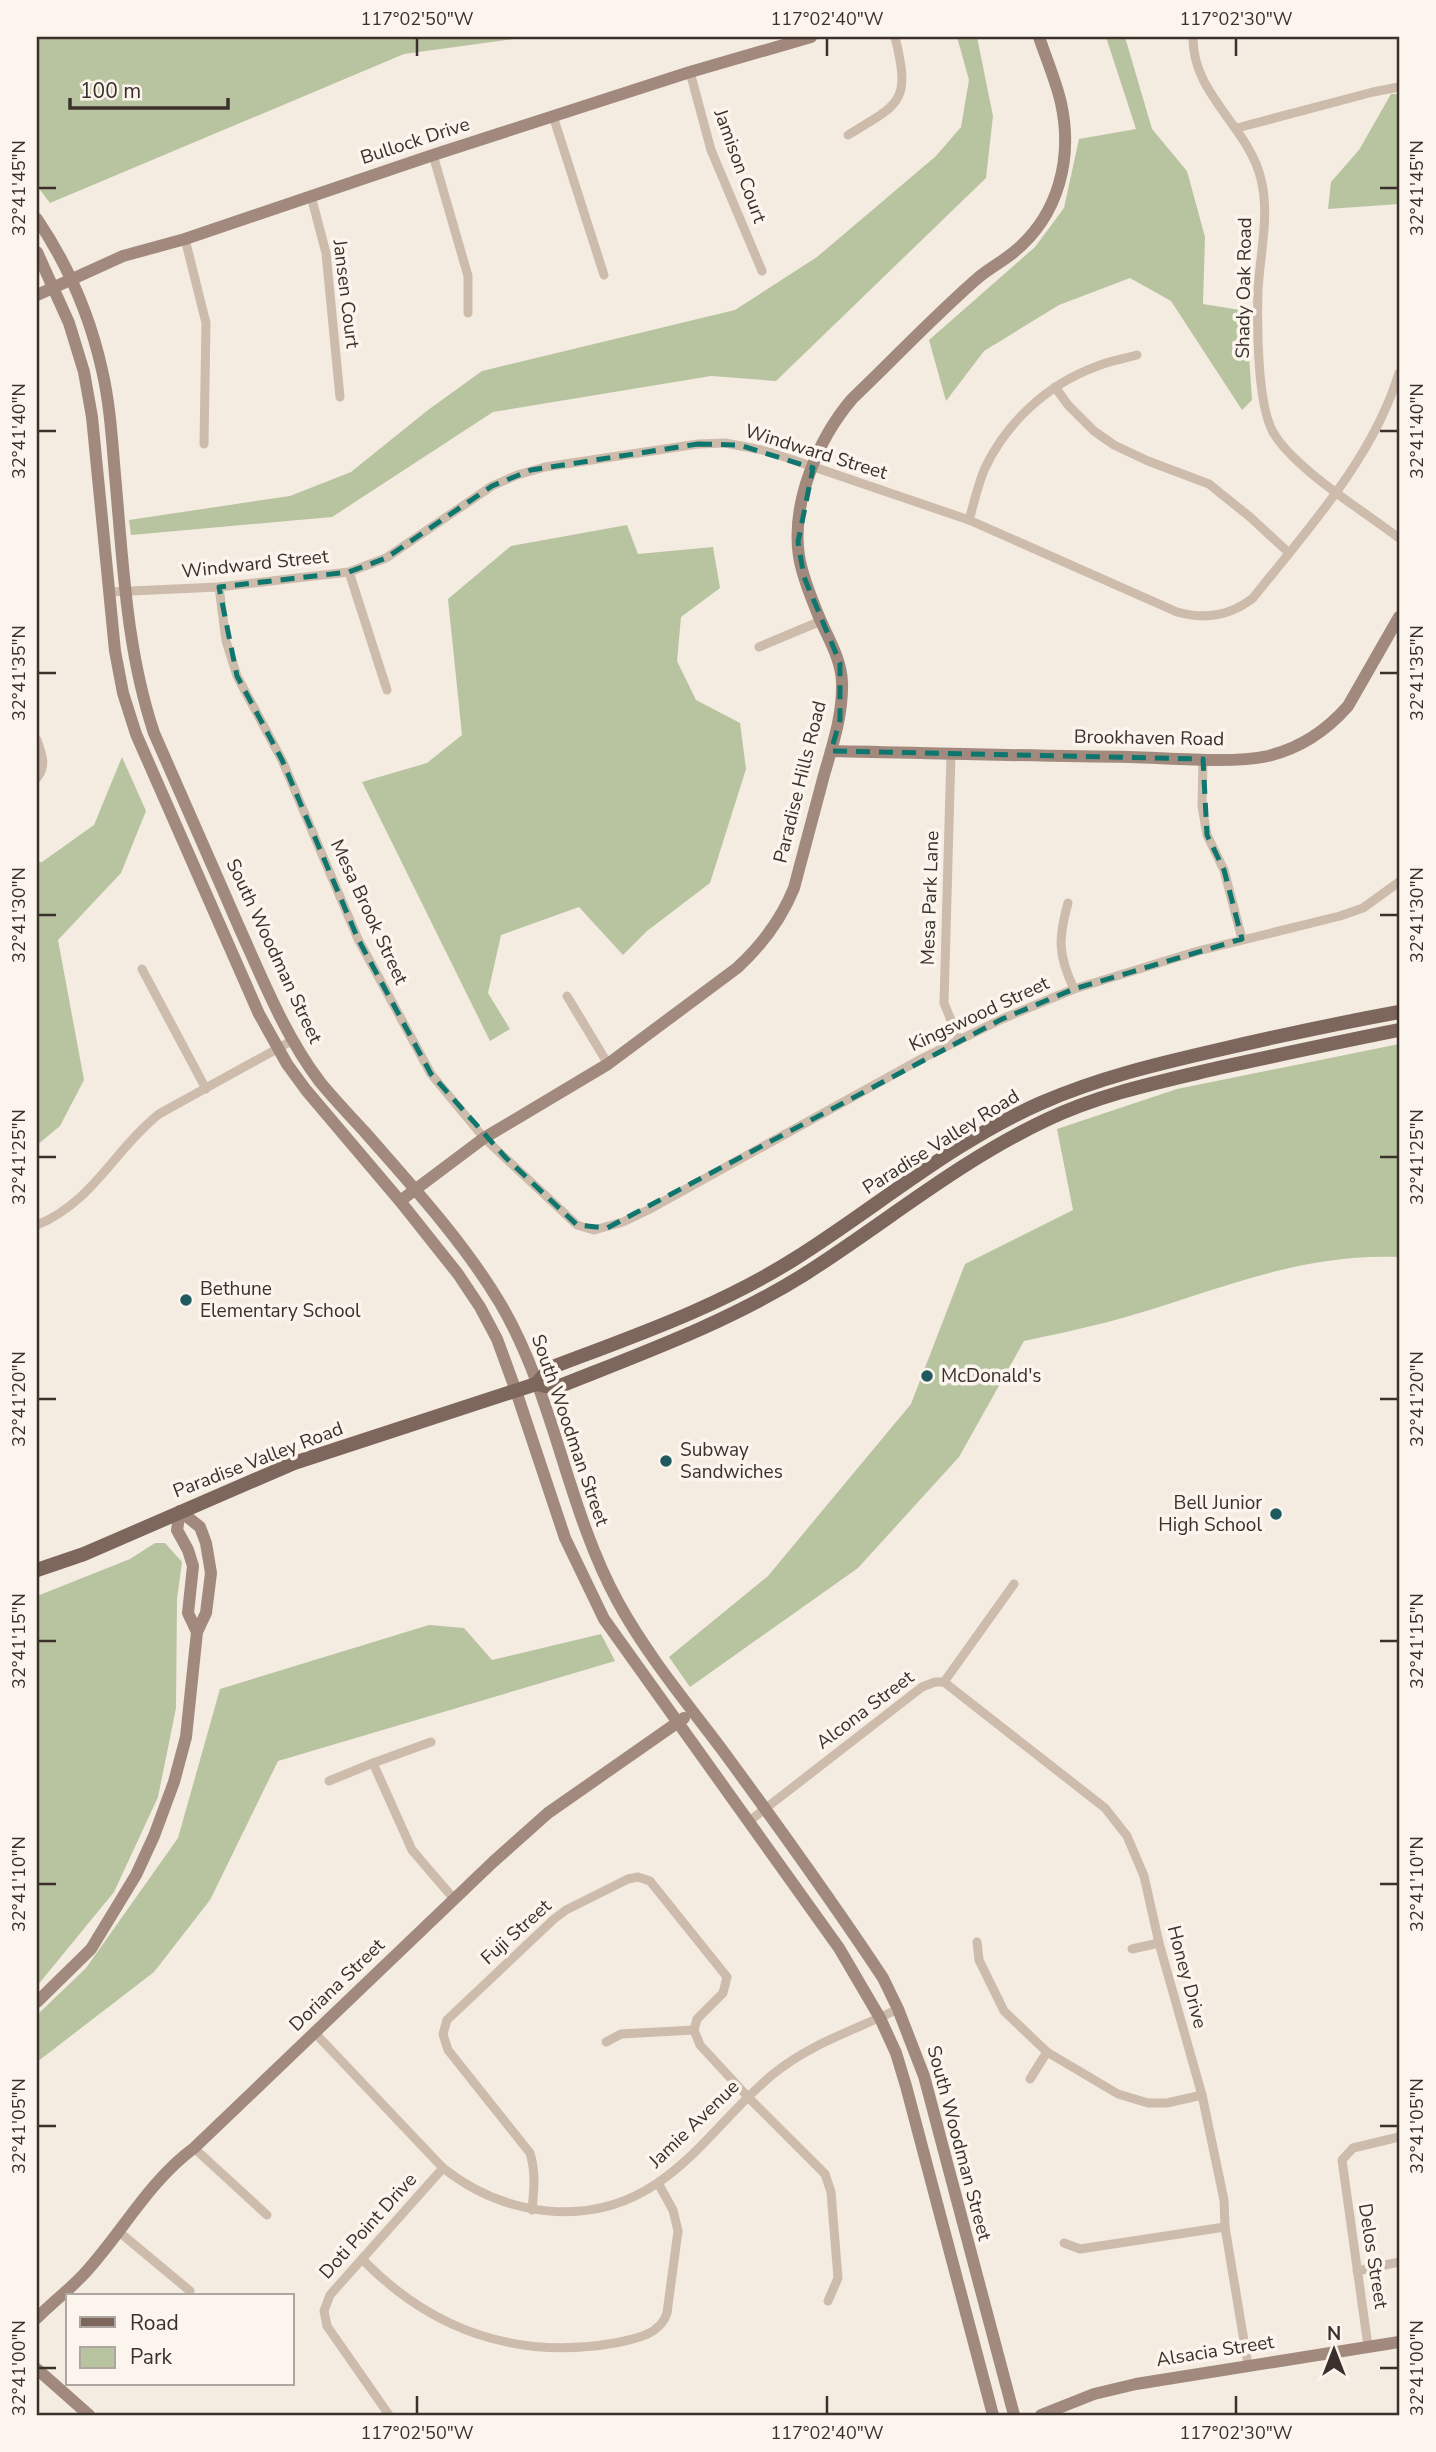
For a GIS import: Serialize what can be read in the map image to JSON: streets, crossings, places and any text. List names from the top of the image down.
{
  "streets": {
    "main road": [
      "Bullock Drive",
      "Brookhaven Road",
      "Paradise Hills Road",
      "South Woodman Street",
      "Paradise Valley Road",
      "Doriana Street",
      "Alsacia Street"
    ],
    "street": [
      "Jamison Court",
      "Shady Oak Road",
      "Jansen Court",
      "Windward Street",
      "Mesa Park Lane",
      "Mesa Brook Street",
      "Kingswood Street",
      "Alcona Street",
      "Fuji Street",
      "Honey Drive",
      "Jamie Avenue",
      "Doti Point Drive",
      "Delos Street"
    ]
  },
  "crossings": [
    ["Bullock Drive", "Jamison Court"],
    ["Bullock Drive", "Jansen Court"],
    ["Bullock Drive", "South Woodman Street"],
    ["Shady Oak Road", "Windward Street"],
    ["Windward Street", "Paradise Hills Road"],
    ["Windward Street", "Mesa Brook Street"],
    ["Windward Street", "South Woodman Street"],
    ["Brookhaven Road", "Paradise Hills Road"],
    ["Brookhaven Road", "Mesa Park Lane"],
    ["Paradise Hills Road", "Mesa Brook Street"],
    ["Paradise Hills Road", "South Woodman Street"],
    ["Mesa Park Lane", "Kingswood Street"],
    ["Mesa Brook Street", "Kingswood Street"],
    ["South Woodman Street", "Paradise Valley Road"],
    ["South Woodman Street", "Alcona Street"],
    ["South Woodman Street", "Doriana Street"],
    ["South Woodman Street", "Jamie Avenue"],
    ["Alcona Street", "Honey Drive"],
    ["Fuji Street", "Jamie Avenue"],
    ["Honey Drive", "Alsacia Street"],
    ["Doriana Street", "Jamie Avenue"],
    ["Jamie Avenue", "Doti Point Drive"],
    ["Delos Street", "Alsacia Street"]
  ],
  "places": [
    "Bethune Elementary School",
    "McDonald's",
    "Subway Sandwiches",
    "Bell Junior High School"
  ],
  "legend": ["Road", "Park"],
  "scale_bar": "100 m",
  "north": "top",
  "coordinates": [
    "117°02'50\"W",
    "117°02'40\"W",
    "117°02'30\"W",
    "32°41'45\"N",
    "32°41'40\"N",
    "32°41'35\"N",
    "32°41'30\"N",
    "32°41'25\"N",
    "32°41'20\"N",
    "32°41'15\"N",
    "32°41'10\"N",
    "32°41'05\"N",
    "32°41'00\"N"
  ]
}
